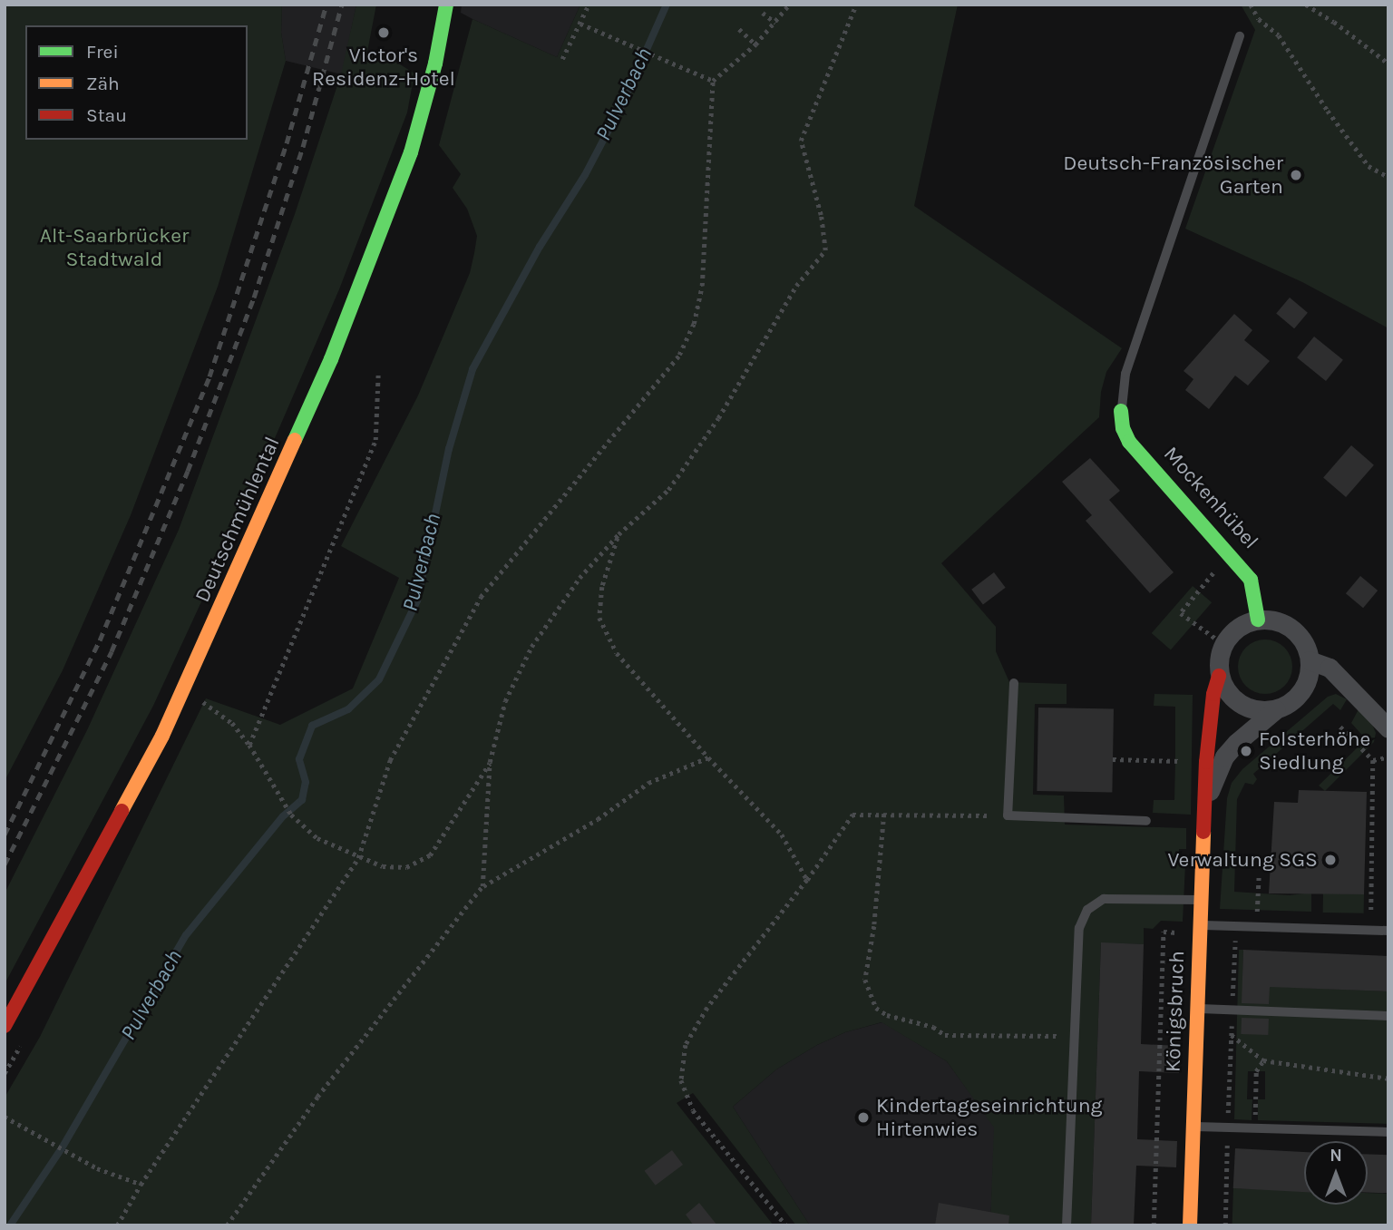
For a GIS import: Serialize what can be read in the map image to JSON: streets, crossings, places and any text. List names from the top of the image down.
{
  "streets": {
    "main road": ["Mockenhübel", "Deutschmühlental", "Königsbruch"]
  },
  "crossings": [
    ["Mockenhübel", "Königsbruch"]
  ],
  "water": ["Pulverbach"],
  "parks": ["Alt-Saarbrücker Stadtwald"],
  "places": [
    "Victor's Residenz-Hotel",
    "Deutsch-Französischer Garten",
    "Folsterhöhe Siedlung",
    "Verwaltung SGS",
    "Kindertageseinrichtung Hirtenwies"
  ],
  "legend": ["Frei", "Zäh", "Stau"],
  "north": "top"
}
